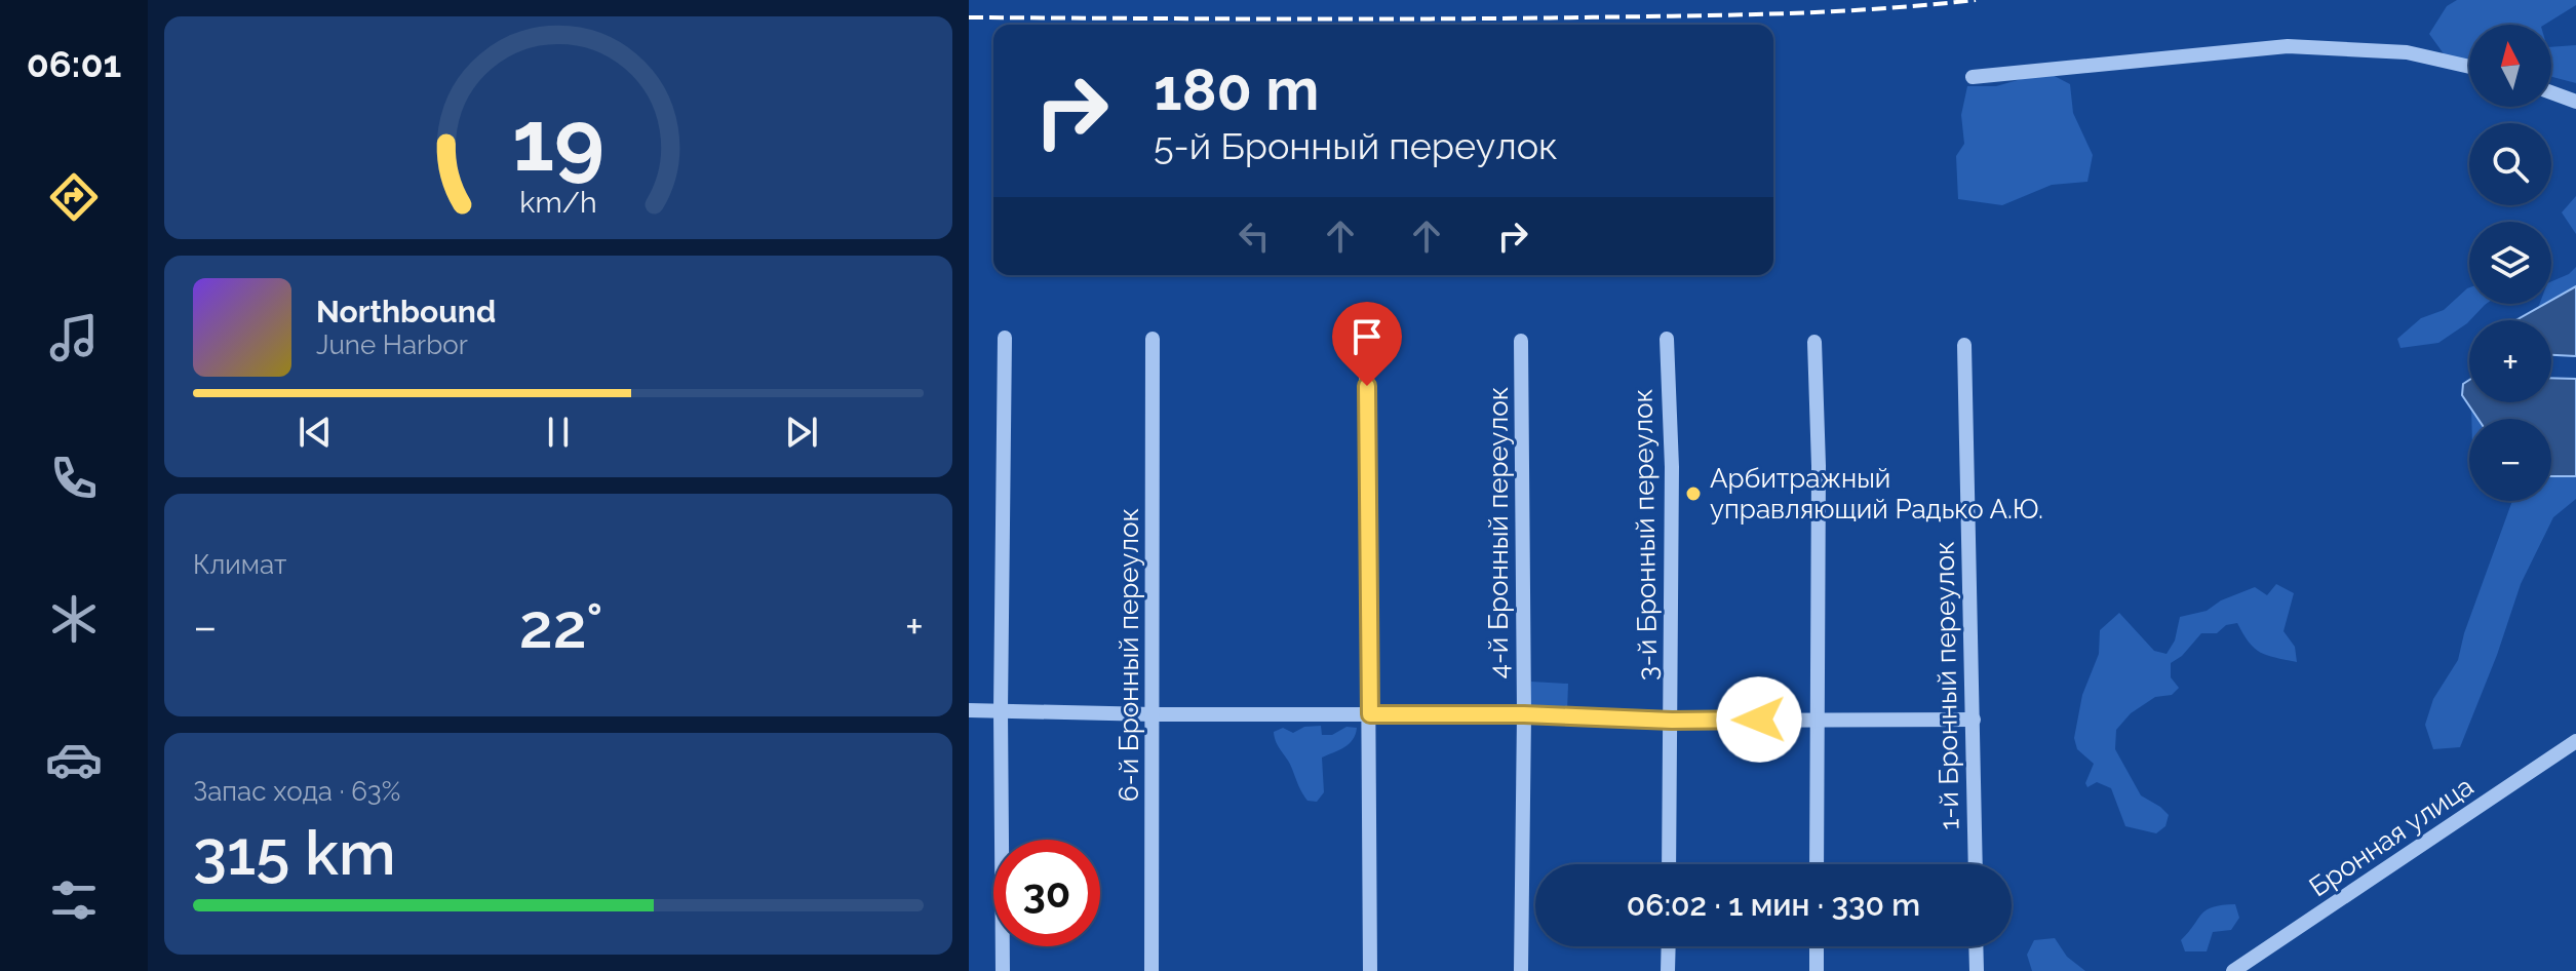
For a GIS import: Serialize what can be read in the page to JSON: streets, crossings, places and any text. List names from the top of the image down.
{
  "streets": {
    "street": [
      "4-й Бронный переулок",
      "3-й Бронный переулок",
      "6-й Бронный переулок",
      "1-й Бронный переулок",
      "Бронная улица"
    ]
  },
  "places": ["Арбитражный управляющий Радько А.Ю."],
  "north": "top",
  "page": {
    "tabs": "06:01",
    "map_buttons": ["+", "−"],
    "turn": ["180 m", "5-й Бронный переулок"],
    "song": ["Northbound", "June Harbor"],
    "tile": [
      "Климат",
      ["Запас хода · 63%", "315 km"]
    ],
    "heat": ["−", "22°", "+"],
    "limit": "30",
    "trip": "06:02 · 1 мин · 330 m",
    "gauge": ["19", "km/h"]
  }
}
